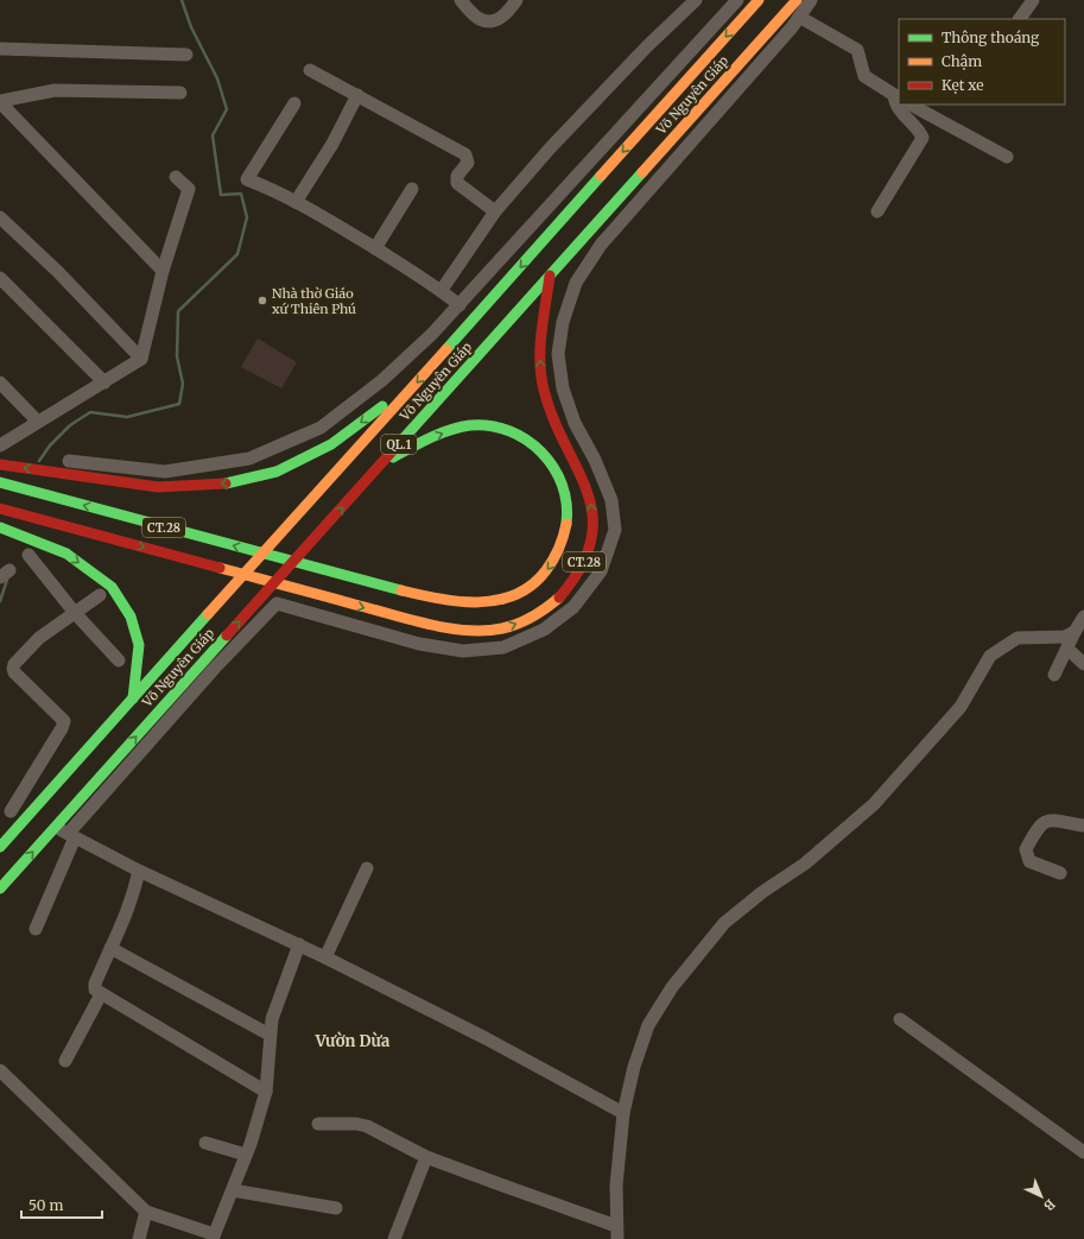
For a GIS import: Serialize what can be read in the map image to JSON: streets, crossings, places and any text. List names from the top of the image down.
{
  "streets": {
    "highway": ["Võ Nguyên Giáp", "QL.1", "CT.28"]
  },
  "crossings": [
    ["Võ Nguyên Giáp", "CT.28"]
  ],
  "districts": ["Vườn Dừa"],
  "places": ["Nhà thờ Giáo xứ Thiên Phú"],
  "legend": ["Thông thoáng", "Chậm", "Kẹt xe"],
  "scale_bar": "50 m",
  "north": "bottom right"
}
